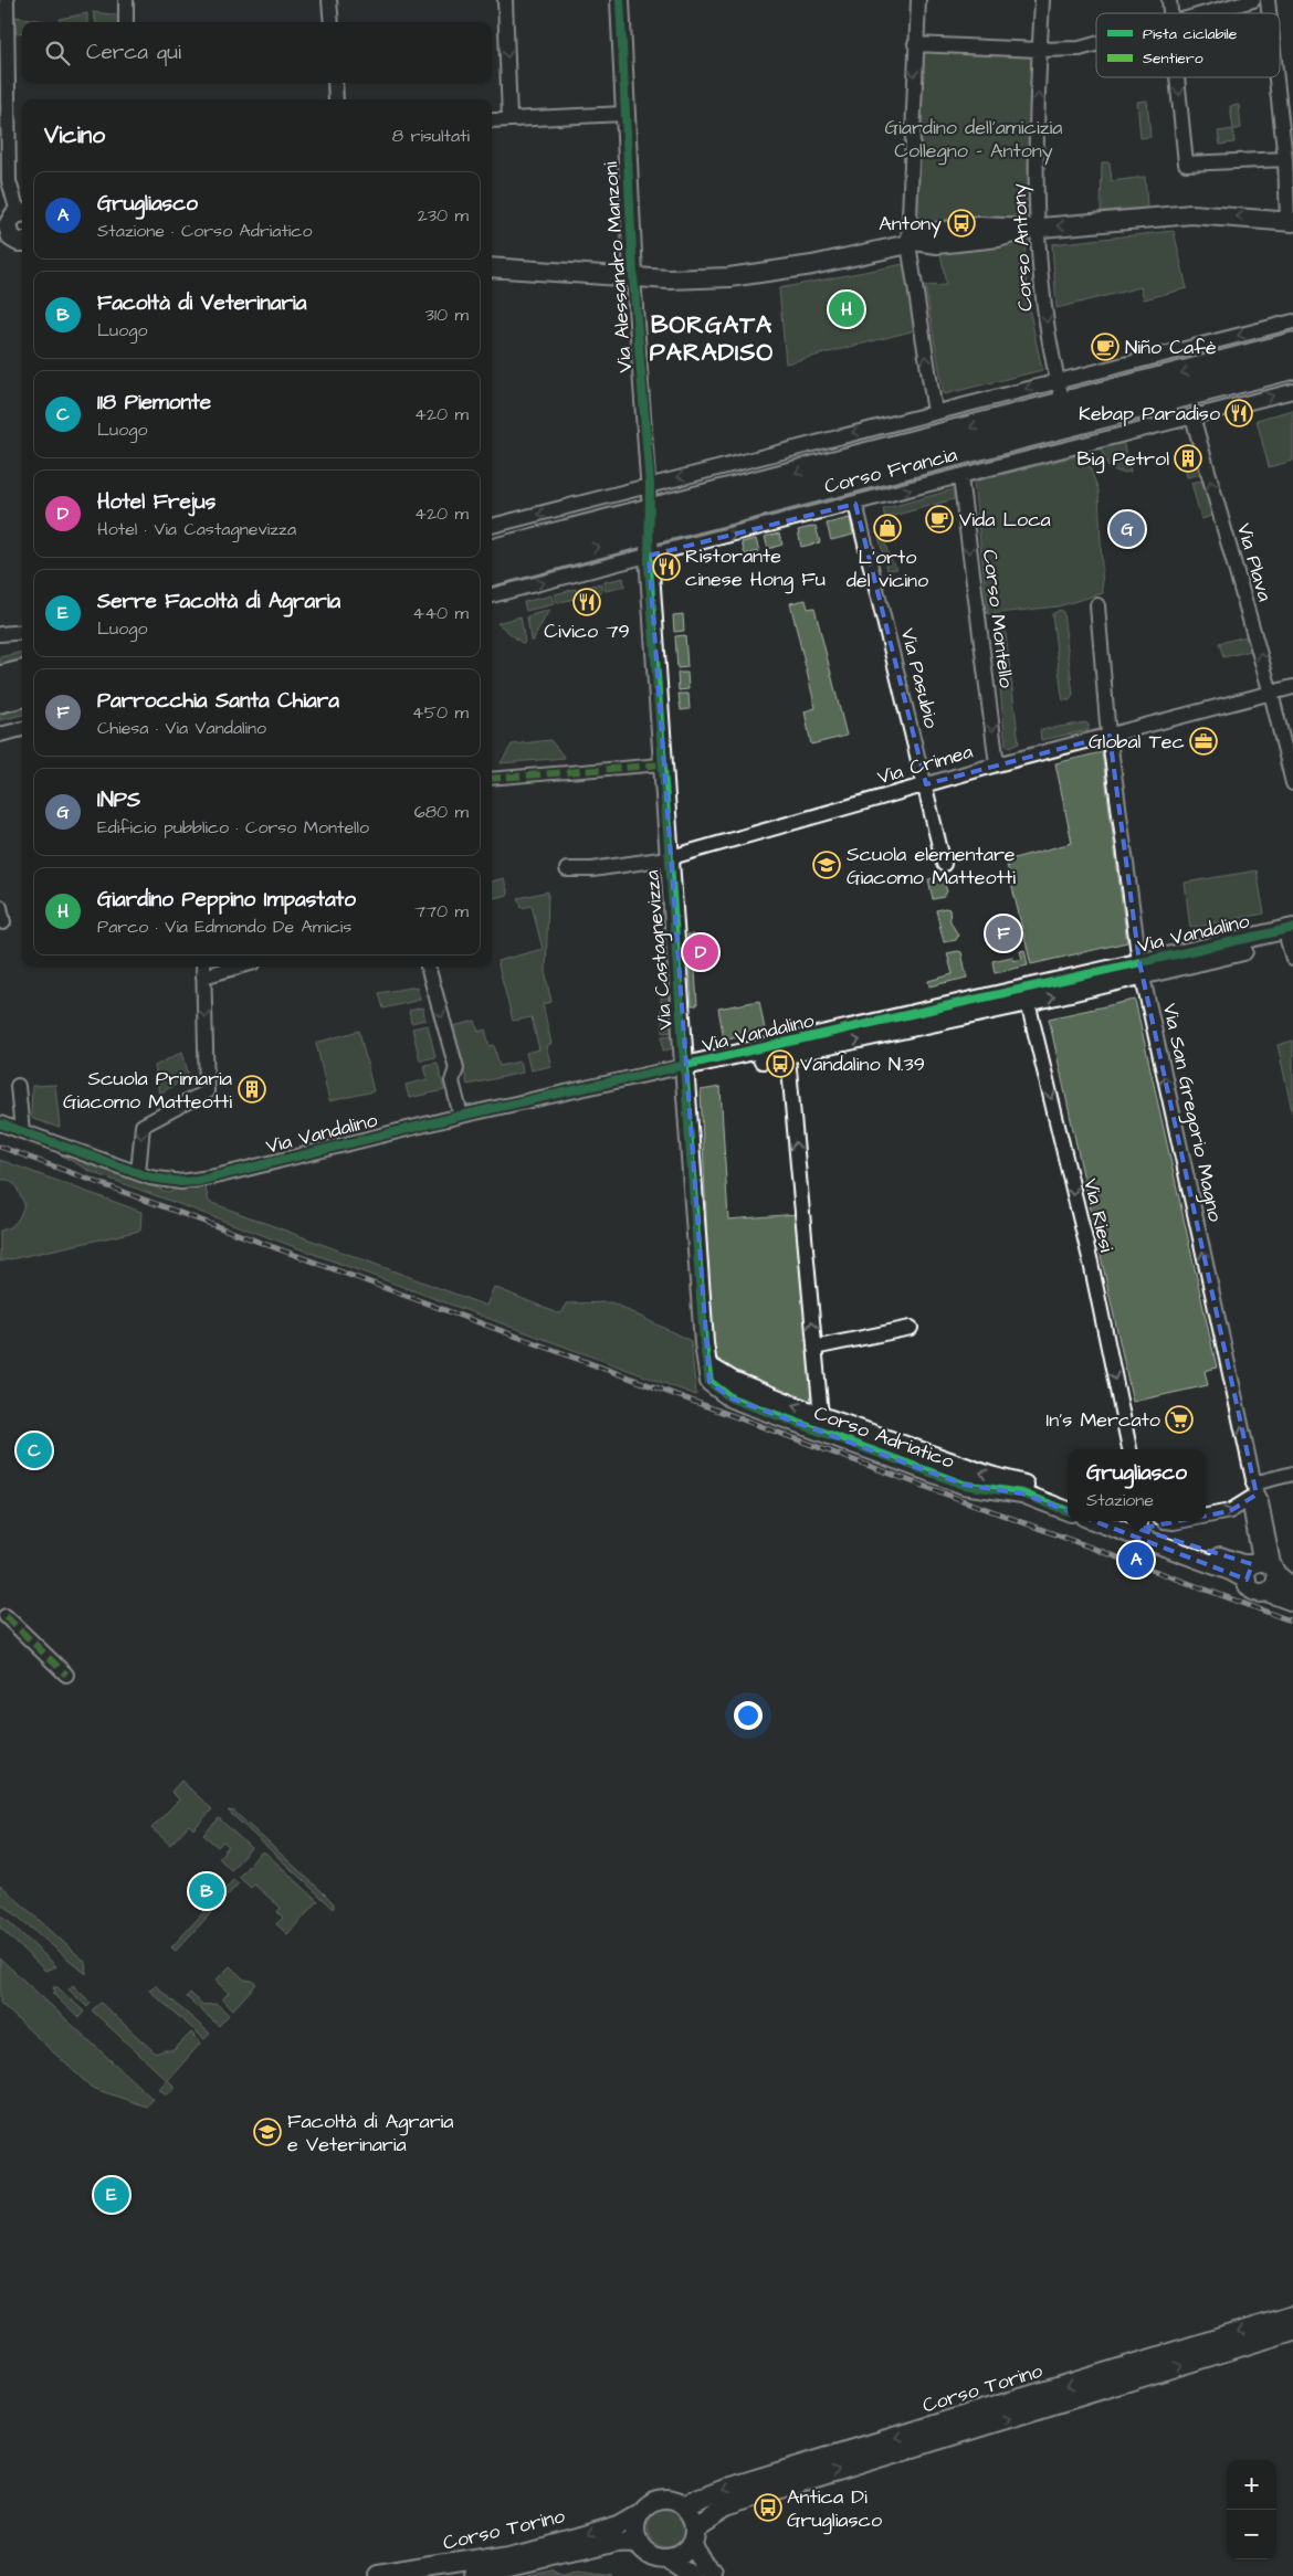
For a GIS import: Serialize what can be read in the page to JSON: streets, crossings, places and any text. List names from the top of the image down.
{
  "streets": {
    "main road": ["Corso Francia"],
    "street": [
      "Corso Antony",
      "Via Alessandro Manzoni",
      "Via Plava",
      "Corso Montello",
      "Via Pasubio",
      "Via Crimea",
      "Via Vandalino",
      "Via Castagnevizza",
      "Via San Gregorio Magno",
      "Via Riesi",
      "Corso Adriatico",
      "Corso Torino"
    ]
  },
  "crossings": [
    ["Corso Antony", "Corso Francia"],
    ["Via Alessandro Manzoni", "Corso Francia"],
    ["Via Alessandro Manzoni", "Via Castagnevizza"],
    ["Corso Francia", "Via Plava"],
    ["Corso Francia", "Corso Montello"],
    ["Corso Francia", "Via Pasubio"],
    ["Corso Francia", "Via Castagnevizza"],
    ["Via Plava", "Via Crimea"],
    ["Corso Montello", "Via Crimea"],
    ["Via Pasubio", "Via Crimea"],
    ["Via Crimea", "Via Castagnevizza"],
    ["Via Crimea", "Via San Gregorio Magno"],
    ["Via Vandalino", "Via Castagnevizza"],
    ["Via Vandalino", "Via San Gregorio Magno"],
    ["Via Vandalino", "Via Riesi"],
    ["Via Vandalino", "Corso Adriatico"],
    ["Via Castagnevizza", "Corso Adriatico"]
  ],
  "one_way": [
    "Via Plava",
    "Via San Gregorio Magno",
    "Via Riesi",
    "Corso Adriatico"
  ],
  "districts": ["BORGATA PARADISO"],
  "parks": ["Giardino dell'amicizia Collegno - Antony"],
  "places": {
    "bus stop": ["Antony", "Vandalino N.39", "Antica Di Grugliasco"],
    "cafe": ["Niño Cafè", "Vida Loca"],
    "restaurant": ["Kebap Paradiso", "Ristorante cinese Hong Fu", "Civico 79"],
    "building": ["Big Petrol", "Scuola Primaria Giacomo Matteotti"],
    "shop": ["L'orto del vicino"],
    "office": ["Global Tec"],
    "school or university": ["Scuola elementare Giacomo Matteotti", "Facoltà di Agraria e Veterinaria"],
    "supermarket": ["In's Mercato"]
  },
  "legend": ["Pista ciclabile", "Sentiero"],
  "page": {
    "search": "Cerca qui",
    "heading": ["Vicino", "8 risultati"],
    "list": [
      {
        "mark": "A",
        "name": "Grugliasco",
        "note": "Stazione · Corso Adriatico",
        "value": "230 m"
      },
      {
        "mark": "B",
        "name": "Facoltà di Veterinaria",
        "note": "Luogo",
        "value": "310 m"
      },
      {
        "mark": "C",
        "name": "118 Piemonte",
        "note": "Luogo",
        "value": "420 m"
      },
      {
        "mark": "D",
        "name": "Hotel Frejus",
        "note": "Hotel · Via Castagnevizza",
        "value": "420 m"
      },
      {
        "mark": "E",
        "name": "Serre Facoltà di Agraria",
        "note": "Luogo",
        "value": "440 m"
      },
      {
        "mark": "F",
        "name": "Parrocchia Santa Chiara",
        "note": "Chiesa · Via Vandalino",
        "value": "450 m"
      },
      {
        "mark": "G",
        "name": "INPS",
        "note": "Edificio pubblico · Corso Montello",
        "value": "680 m"
      },
      {
        "mark": "H",
        "name": "Giardino Peppino Impastato",
        "note": "Parco · Via Edmondo De Amicis",
        "value": "770 m"
      }
    ],
    "pins": [
      "H",
      "G",
      "F",
      "D",
      "C",
      "A",
      "B",
      "E"
    ],
    "popup": ["Grugliasco", "Stazione"],
    "map_buttons": ["+", "−"]
  }
}
